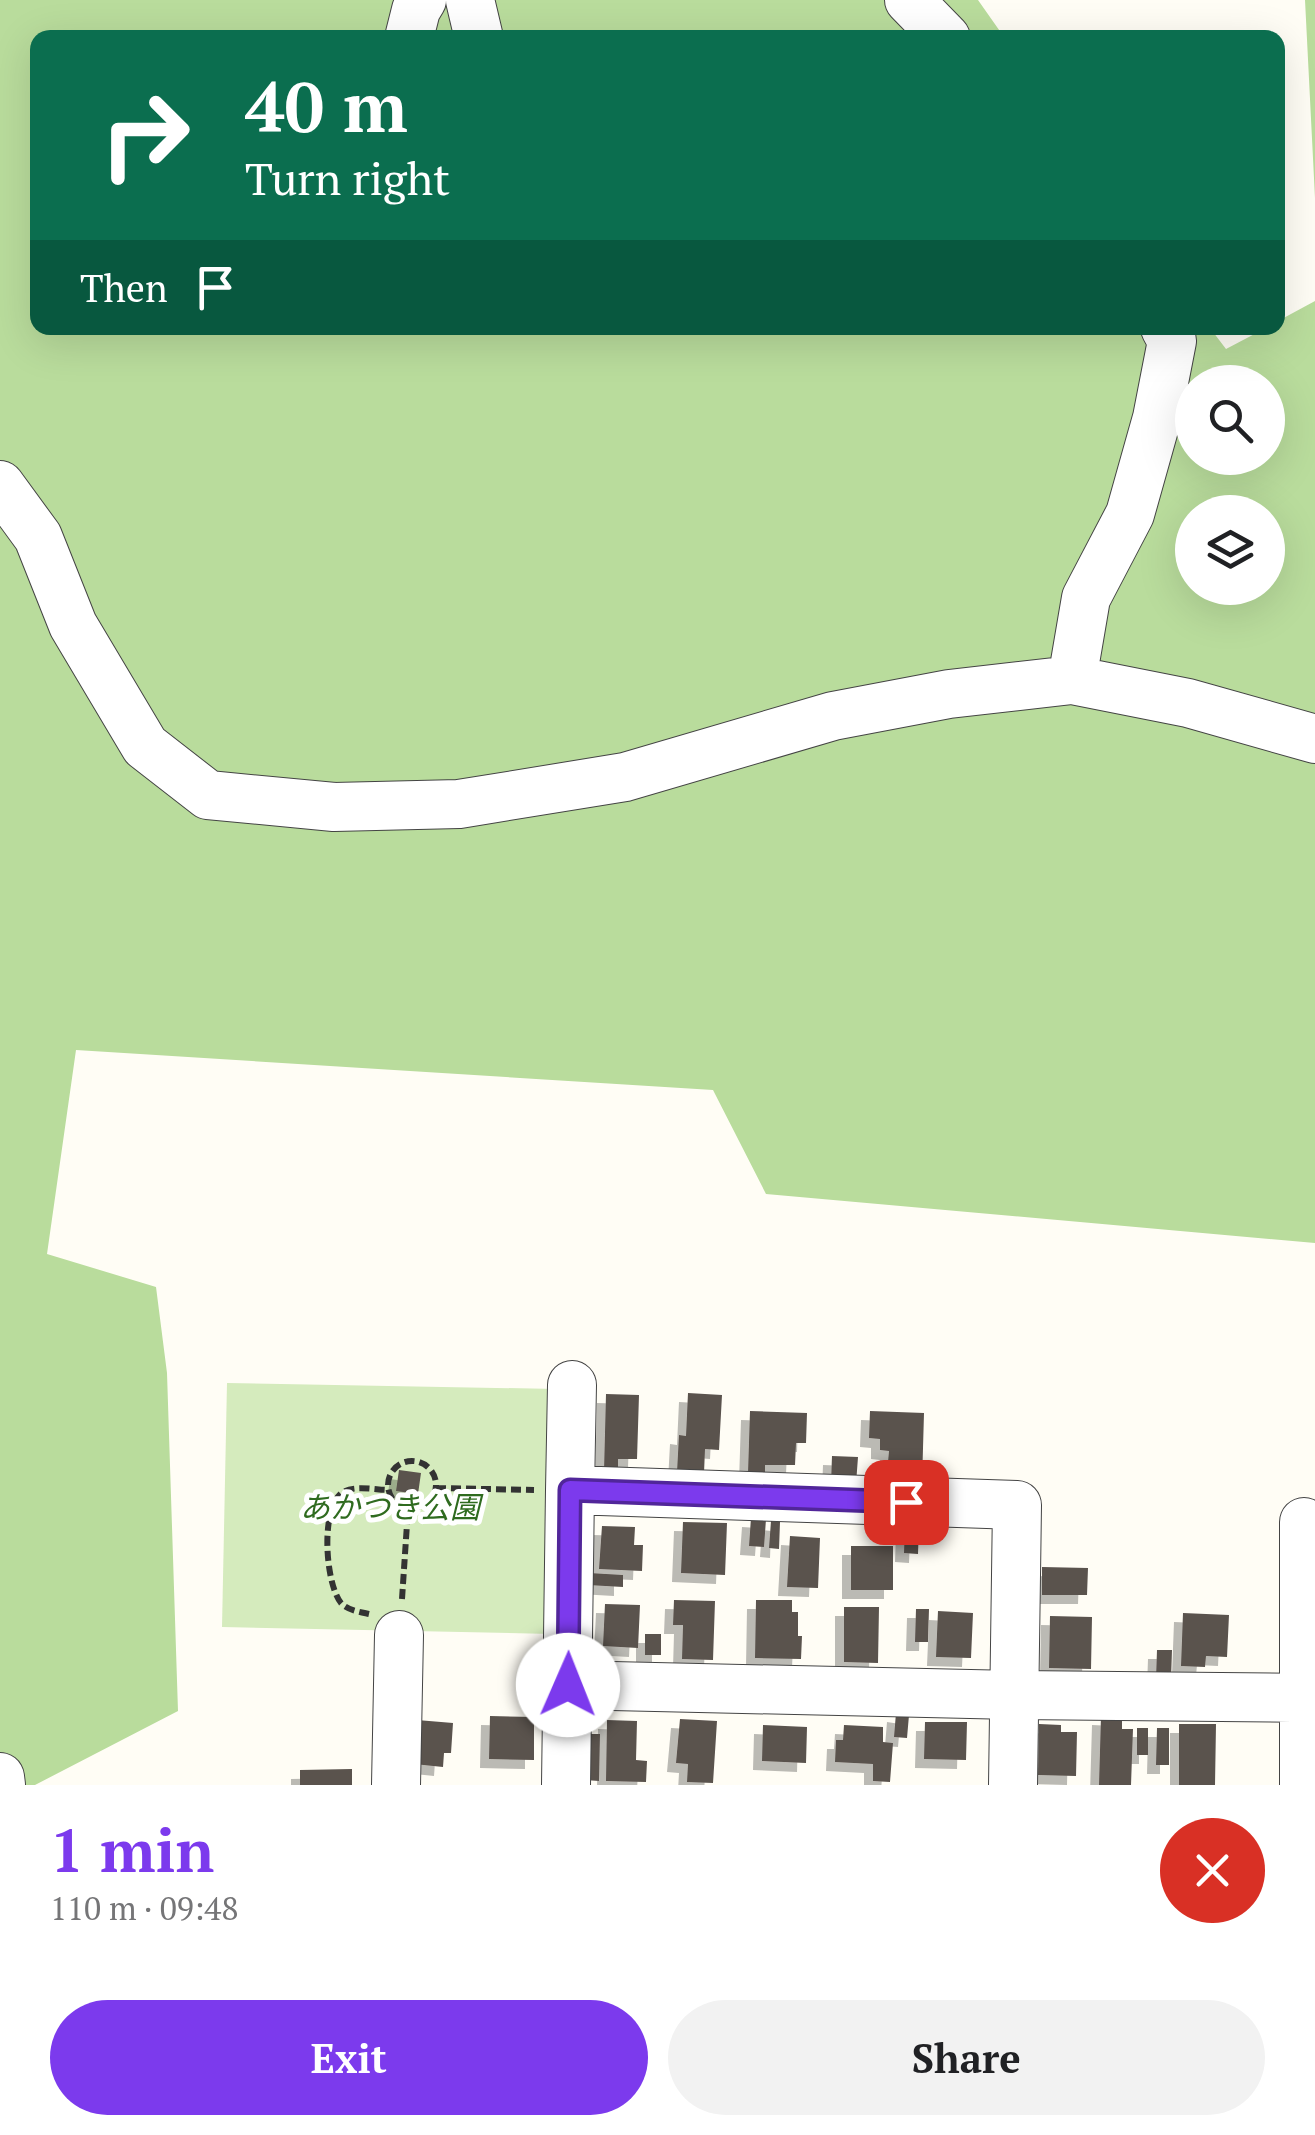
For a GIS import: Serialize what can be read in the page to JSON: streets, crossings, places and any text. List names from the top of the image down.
{
  "parks": ["あかつき公園"],
  "page": {
    "turn": ["40 m", "Turn right"],
    "then": "Then",
    "heading": ["1 min", "110 m · 09:48"],
    "buttons": ["Exit", "Share"]
  }
}
